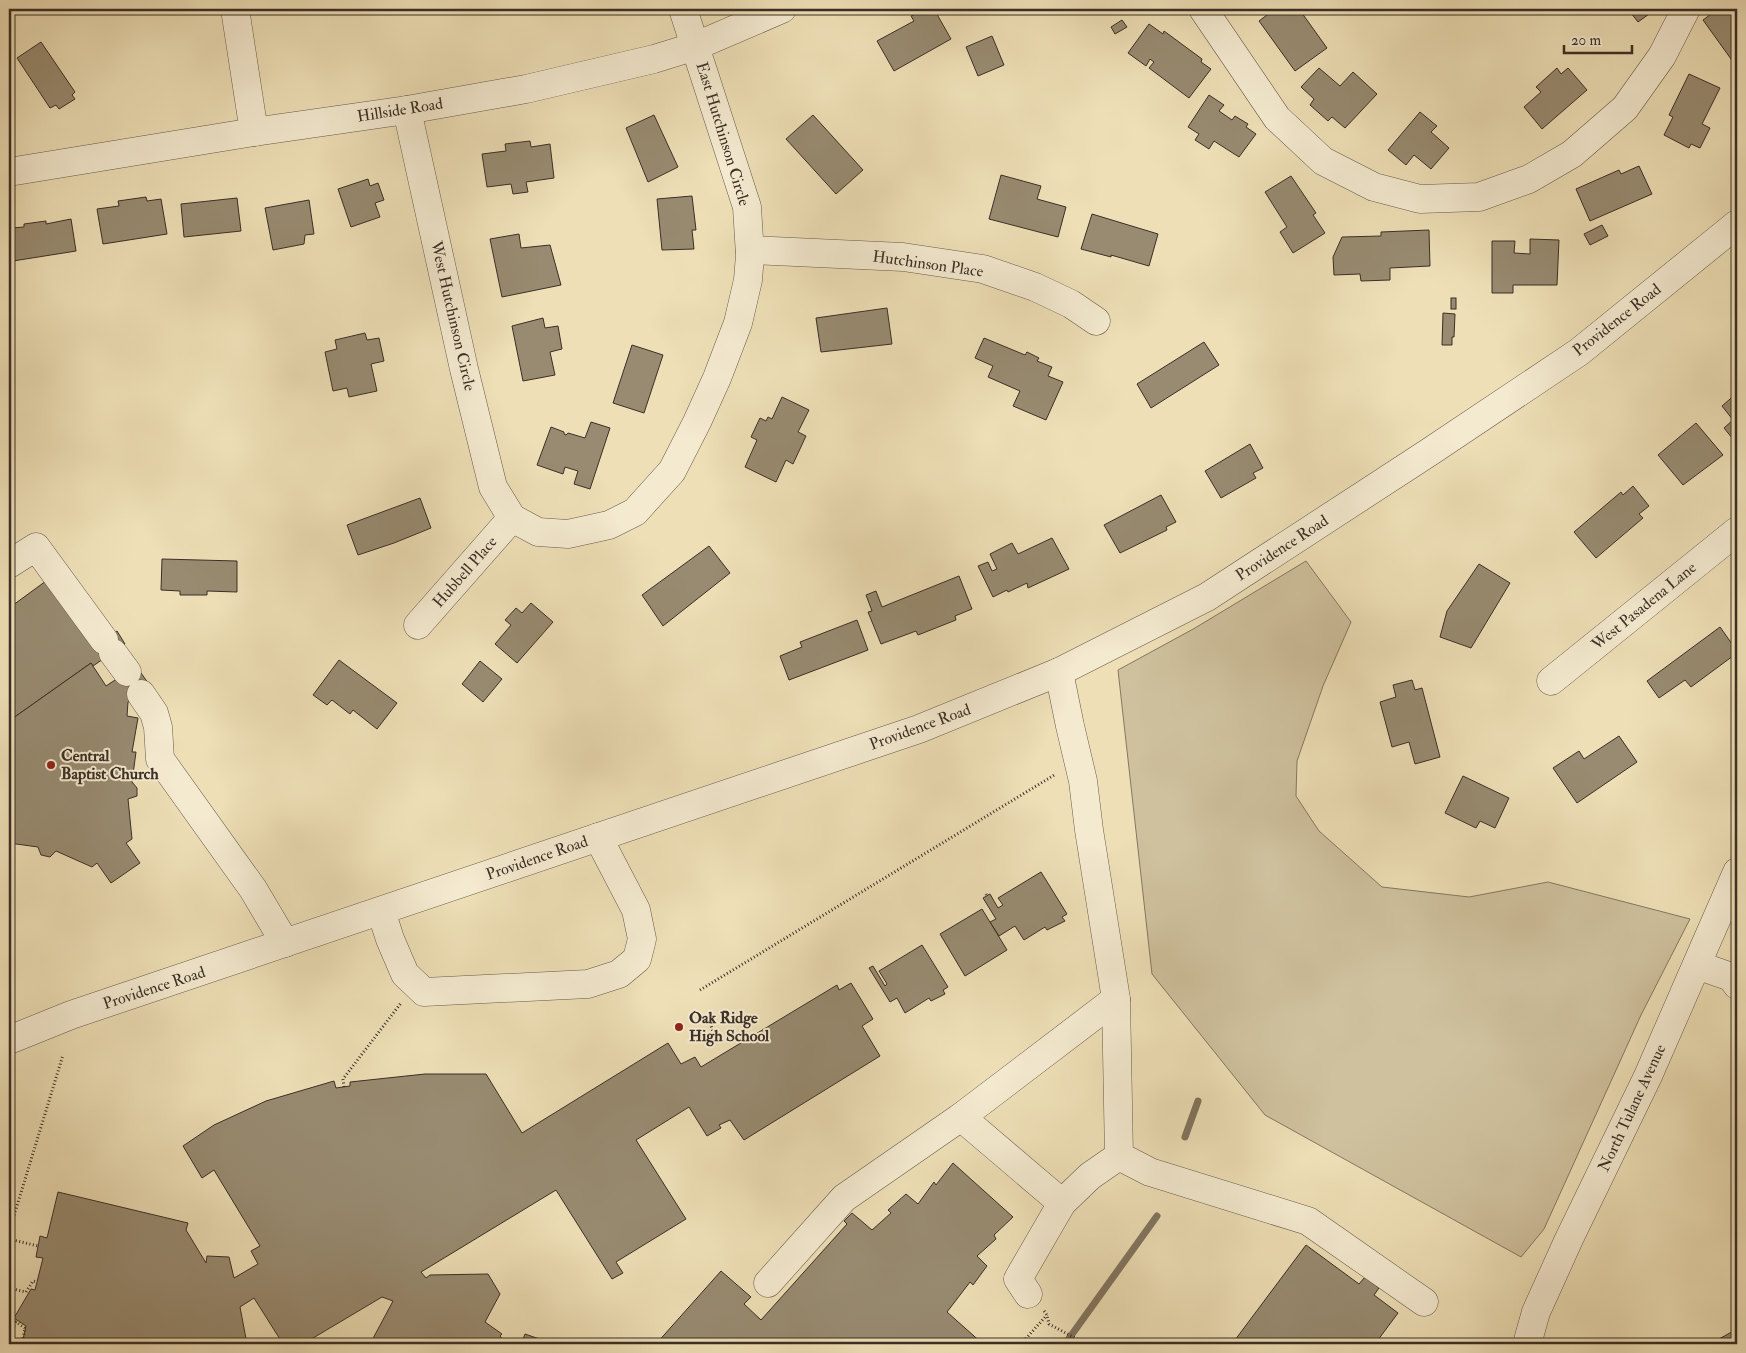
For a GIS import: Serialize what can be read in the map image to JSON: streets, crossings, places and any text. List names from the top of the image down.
{
  "streets": {
    "street": [
      "Hillside Road",
      "East Hutchinson Circle",
      "Hutchinson Place",
      "West Hutchinson Circle",
      "Providence Road",
      "Hubbell Place",
      "West Pasadena Lane",
      "North Tulane Avenue"
    ]
  },
  "crossings": [
    ["Hillside Road", "East Hutchinson Circle"],
    ["Hillside Road", "West Hutchinson Circle"],
    ["East Hutchinson Circle", "Hutchinson Place"],
    ["East Hutchinson Circle", "West Hutchinson Circle"],
    ["East Hutchinson Circle", "Hubbell Place"],
    ["West Hutchinson Circle", "Hubbell Place"]
  ],
  "places": ["Central Baptist Church", "Oak Ridge High School"],
  "scale_bar": "20 m"
}
